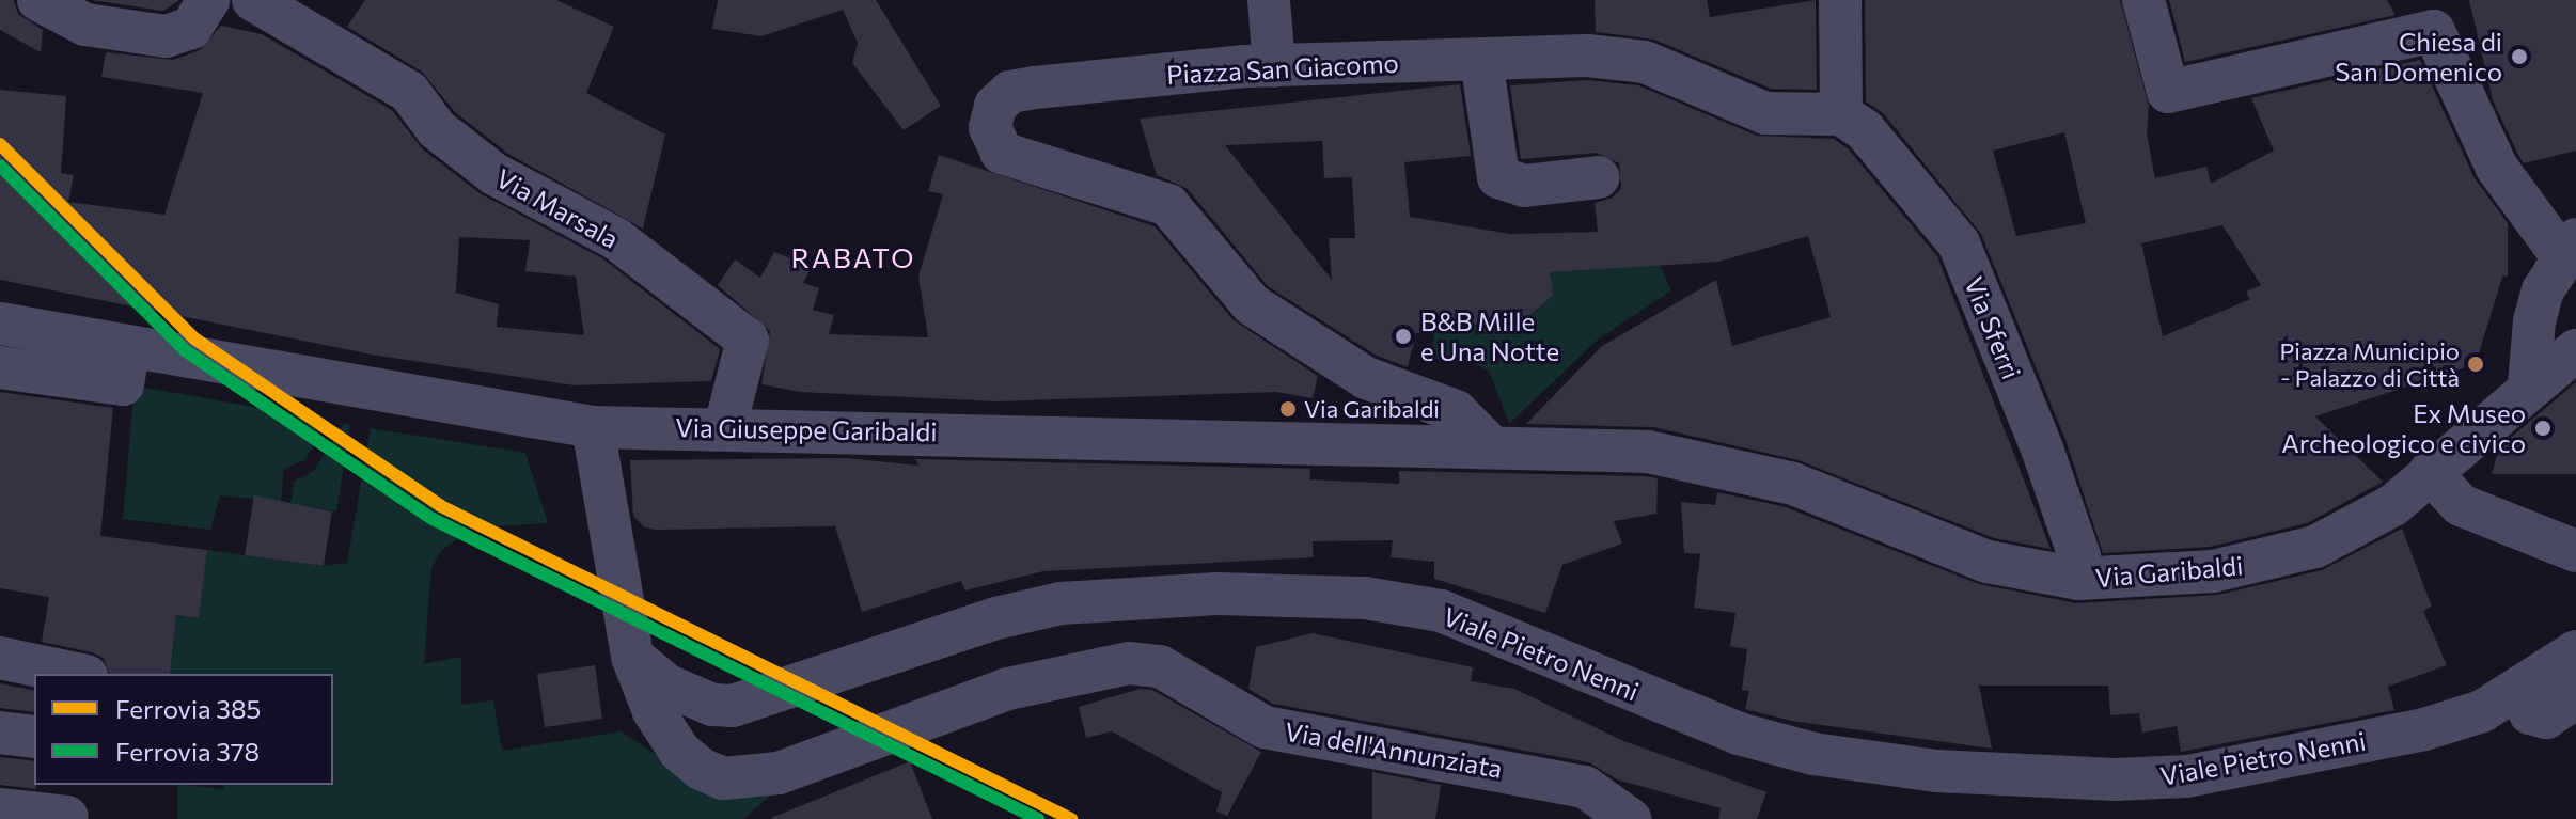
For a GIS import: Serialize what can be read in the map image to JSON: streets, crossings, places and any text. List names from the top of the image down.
{
  "streets": {
    "street": [
      "Piazza San Giacomo",
      "Via Marsala",
      "Via Sferri",
      "Via Giuseppe Garibaldi",
      "Via Garibaldi",
      "Viale Pietro Nenni",
      "Via dell'Annunziata"
    ]
  },
  "crossings": [
    ["Piazza San Giacomo", "Via Sferri"],
    ["Piazza San Giacomo", "Via Giuseppe Garibaldi"],
    ["Piazza San Giacomo", "Via Garibaldi"],
    ["Via Marsala", "Via Giuseppe Garibaldi"],
    ["Via Sferri", "Via Garibaldi"],
    ["Via Giuseppe Garibaldi", "Via Garibaldi"],
    ["Viale Pietro Nenni", "Via dell'Annunziata"]
  ],
  "districts": ["RABATO"],
  "places": [
    "Chiesa di San Domenico",
    "B&B Mille e Una Notte",
    "Piazza Municipio - Palazzo di Città",
    "Via Garibaldi",
    "Ex Museo Archeologico e civico"
  ],
  "lines": ["rail line 385", "rail line 378"],
  "legend": ["Ferrovia 385", "Ferrovia 378"]
}
